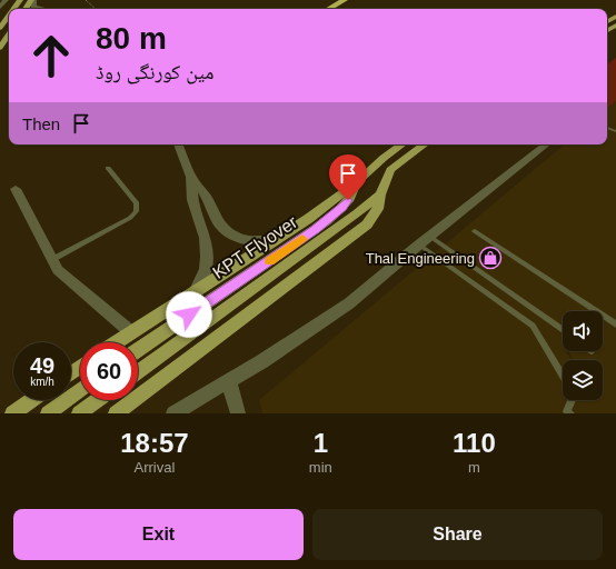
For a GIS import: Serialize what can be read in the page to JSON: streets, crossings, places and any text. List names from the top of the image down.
{
  "streets": {
    "main road": ["KPT Flyover"]
  },
  "places": {
    "shop": ["Thal Engineering"]
  },
  "page": {
    "turn": ["80 m", "مین کورنگی روڈ"],
    "then": "Then",
    "speed": "49 km/h",
    "limit": "60",
    "eta": [
      "18:57",
      "Arrival",
      "1",
      "min",
      "110",
      "m"
    ],
    "buttons": ["Exit", "Share"]
  }
}
